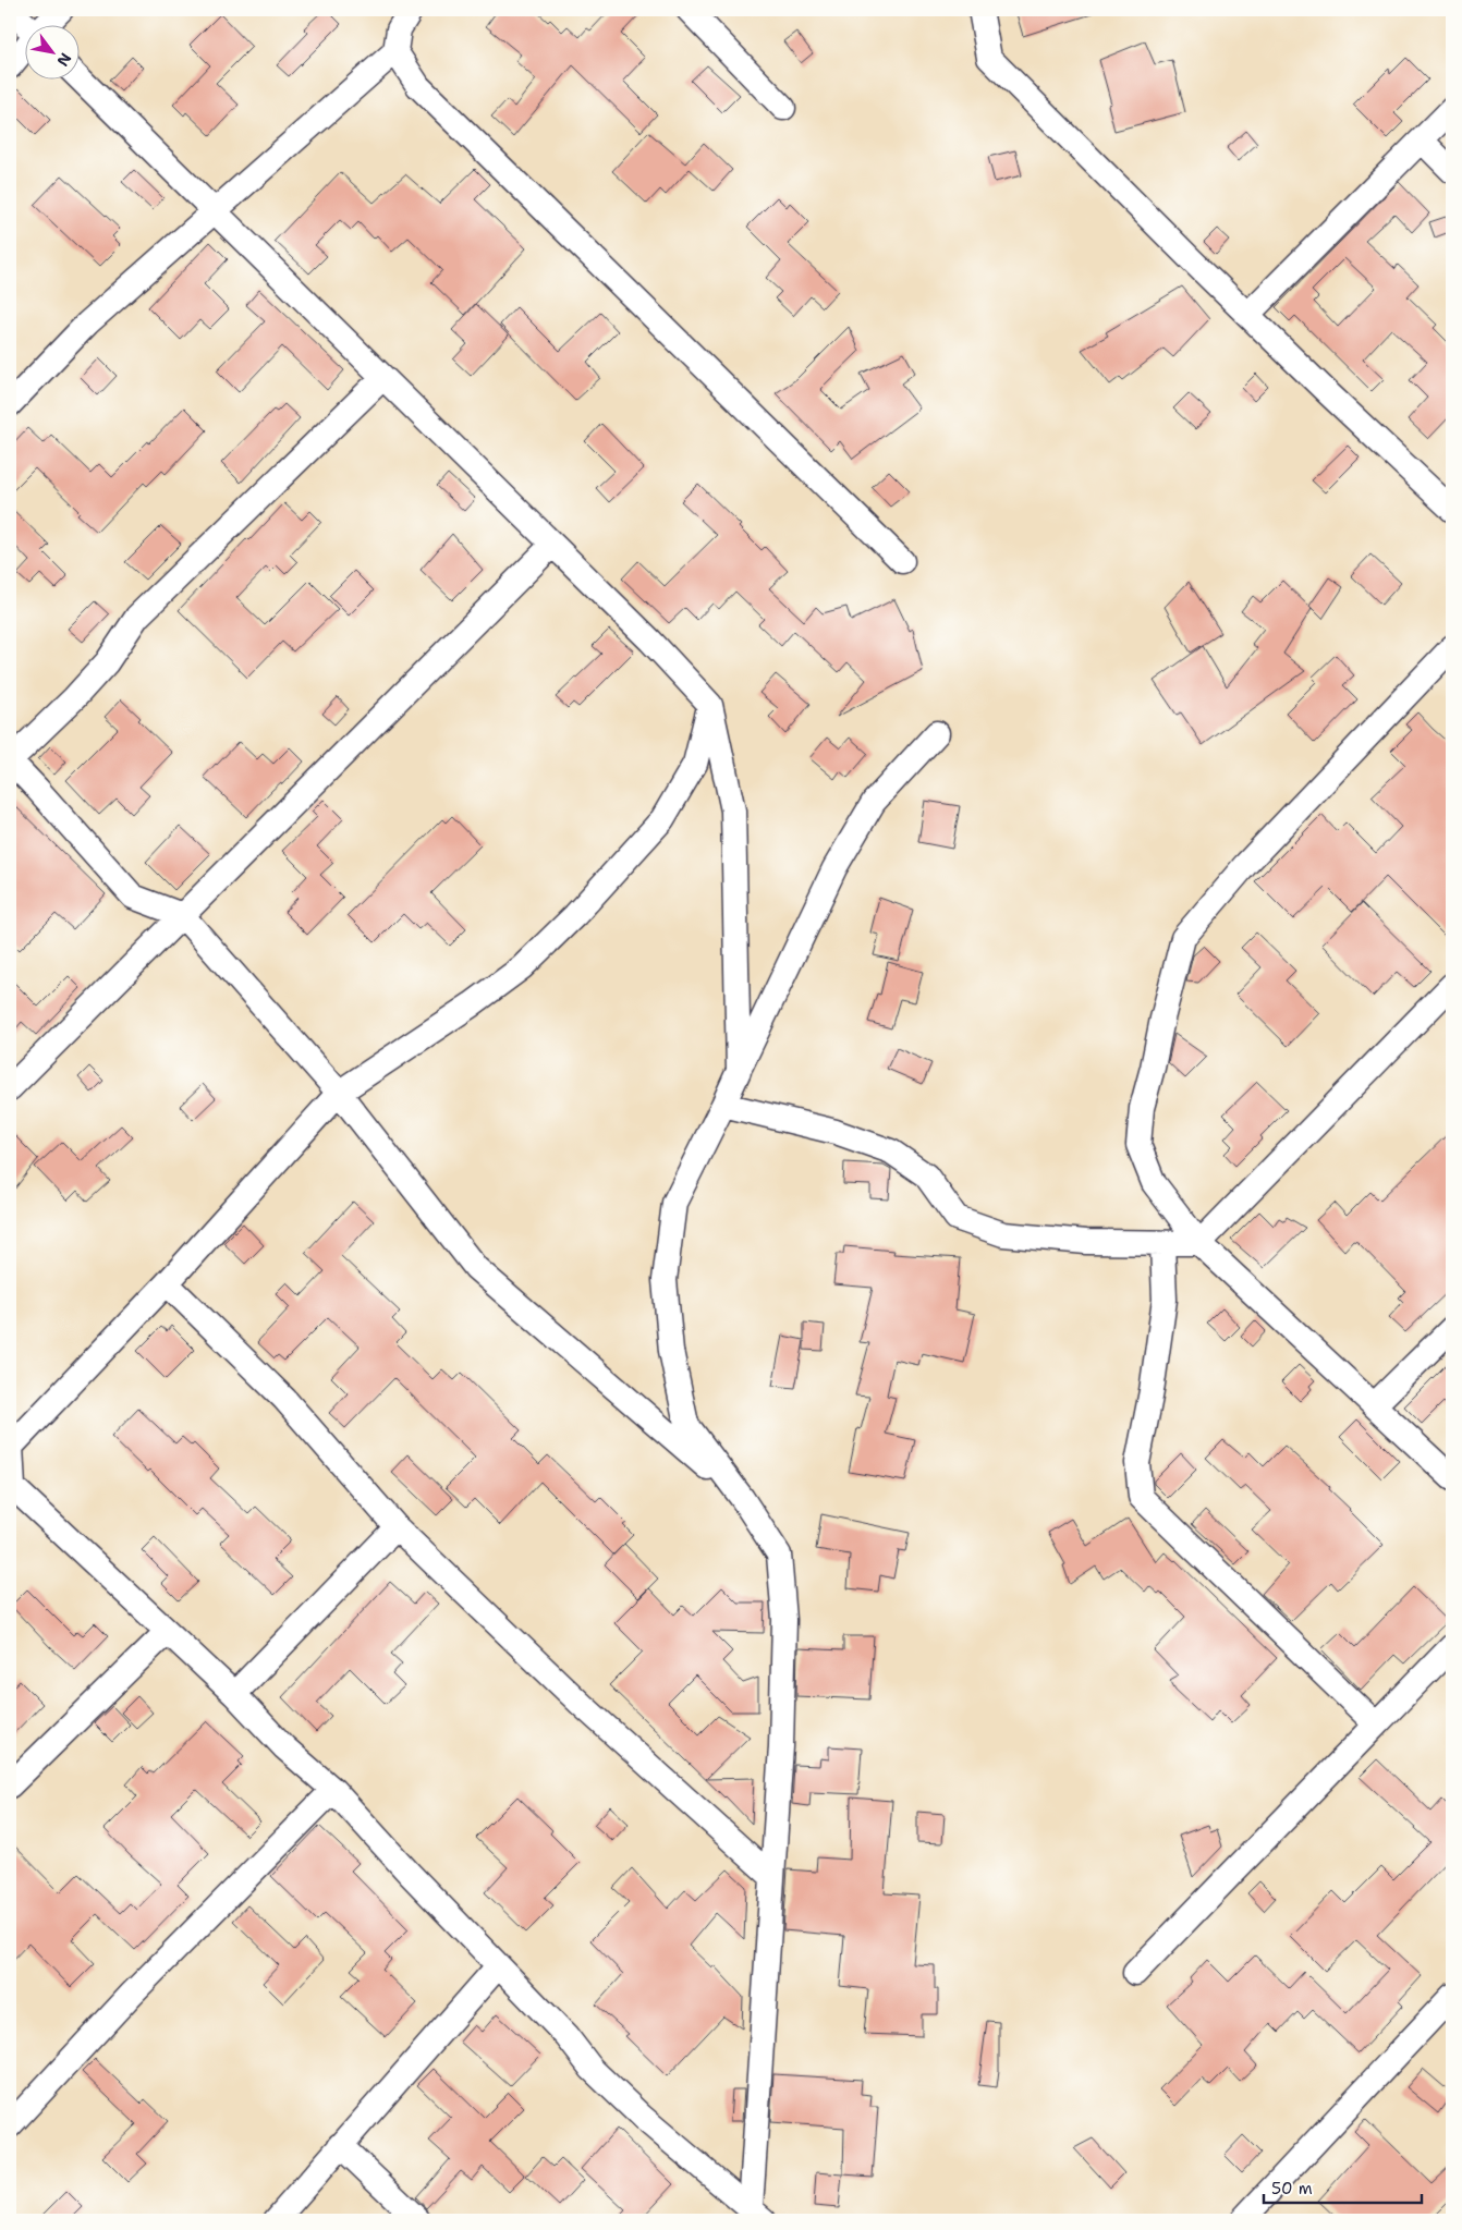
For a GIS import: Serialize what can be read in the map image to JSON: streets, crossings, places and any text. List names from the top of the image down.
{
  "scale_bar": "50 m",
  "north": "bottom right"
}
